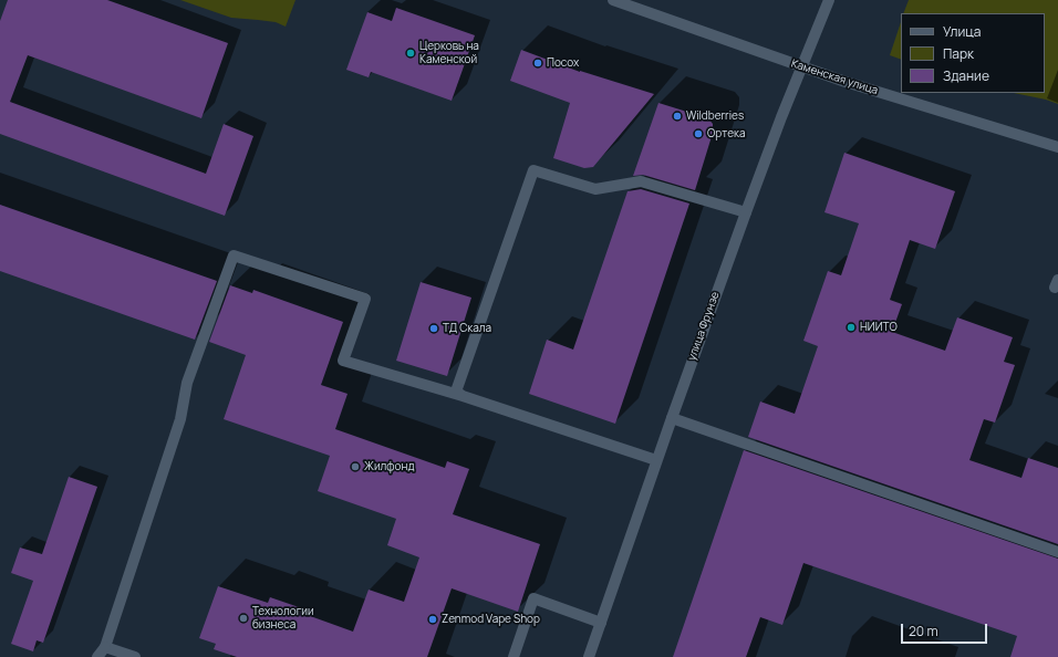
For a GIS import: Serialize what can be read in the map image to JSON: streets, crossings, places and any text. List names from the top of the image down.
{
  "streets": {
    "main road": ["Каменская улица", "улица Фрунзе"]
  },
  "crossings": [
    ["Каменская улица", "улица Фрунзе"]
  ],
  "places": [
    "Церковь на Каменской",
    "Посох",
    "Wildberries",
    "Ортека",
    "НИИТО",
    "ТД Скала",
    "Жилфонд",
    "Технологии бизнеса",
    "Zenmod Vape Shop"
  ],
  "legend": ["Улица", "Парк", "Здание"],
  "scale_bar": "20 m"
}
